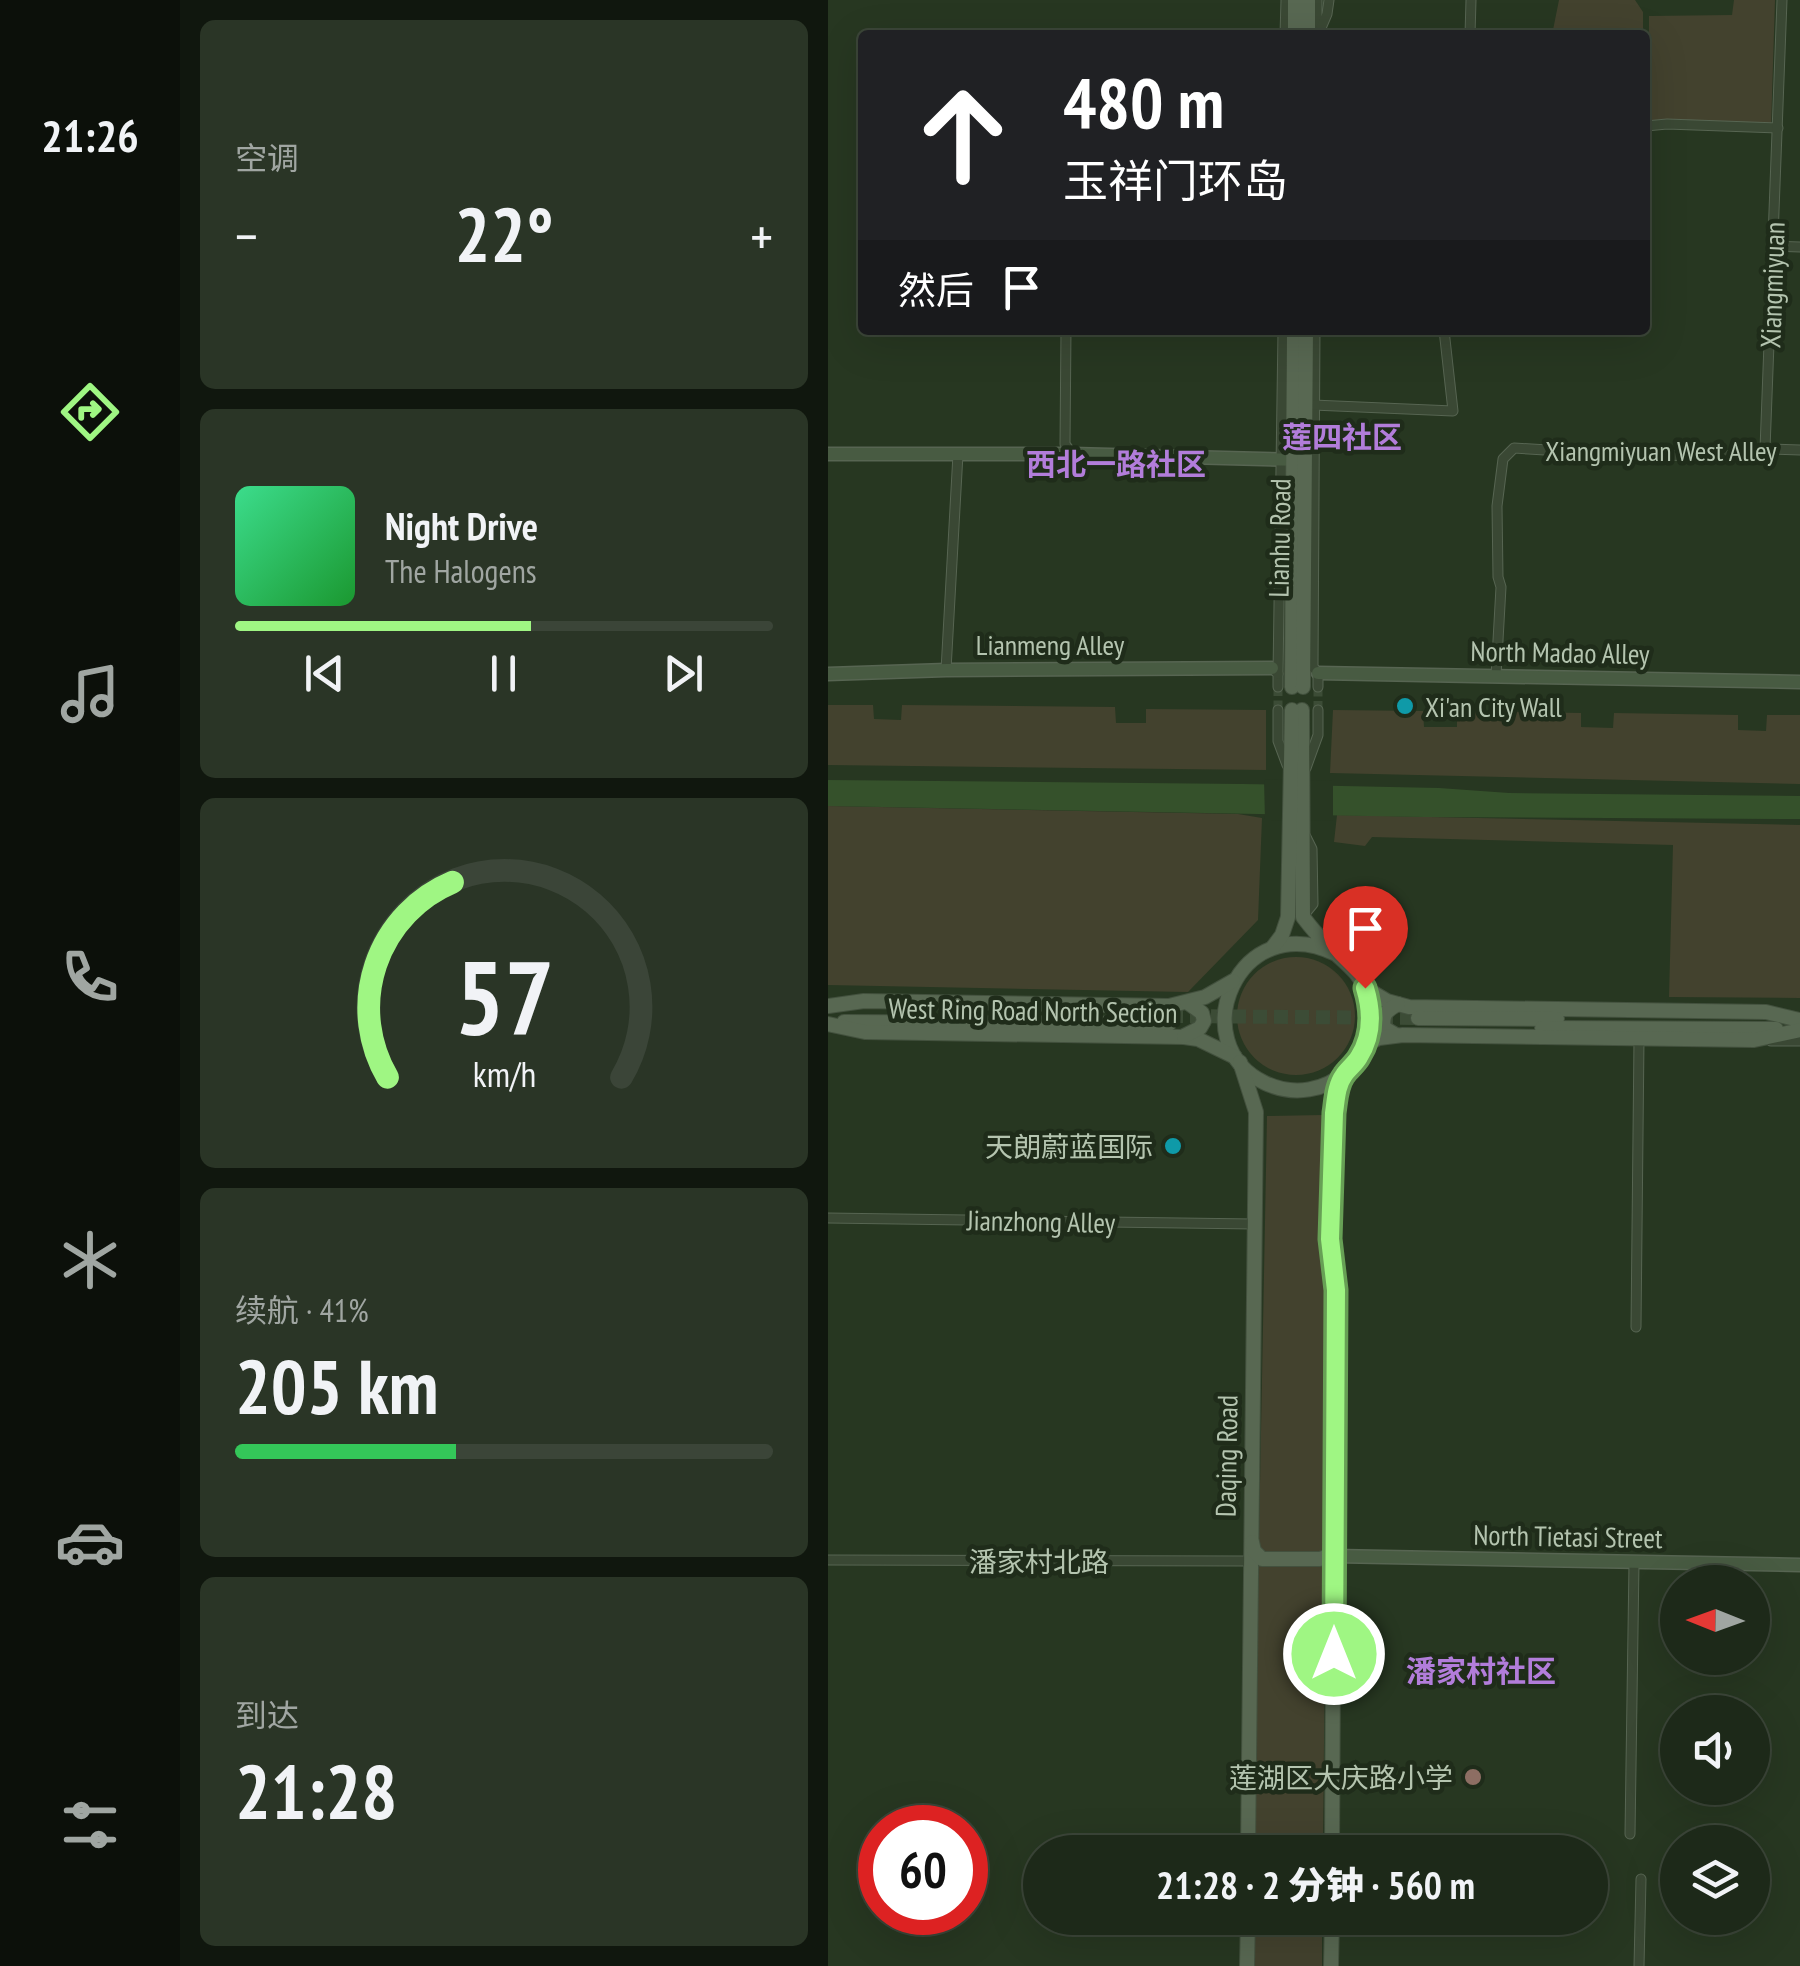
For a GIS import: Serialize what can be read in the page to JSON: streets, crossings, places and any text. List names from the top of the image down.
{
  "streets": {
    "main road": ["Lianhu Road", "West Ring Road North Section", "Daqing Road"],
    "street": [
      "Xiangmiyuan",
      "Xiangmiyuan West Alley",
      "Lianmeng Alley",
      "North Madao Alley",
      "Jianzhong Alley",
      "North Tietasi Street",
      "潘家村北路"
    ]
  },
  "crossings": [
    ["Xiangmiyuan", "Xiangmiyuan West Alley"],
    ["Xiangmiyuan West Alley", "North Madao Alley"],
    ["Lianhu Road", "North Madao Alley"],
    ["West Ring Road North Section", "Daqing Road"],
    ["Jianzhong Alley", "Daqing Road"],
    ["Daqing Road", "潘家村北路"]
  ],
  "districts": ["莲四社区", "西北一路社区", "潘家村社区"],
  "places": ["Xi'an City Wall", "天朗蔚蓝国际", "莲湖区大庆路小学"],
  "north": "left",
  "page": {
    "tabs": "21:26",
    "tile": [
      "空调",
      ["续航 · 41%", "205 km"],
      ["到达", "21:28"]
    ],
    "turn": ["480 m", "玉祥门环岛"],
    "heat": ["−", "22°", "+"],
    "then": "然后",
    "song": ["Night Drive", "The Halogens"],
    "limit": "60",
    "trip": "21:28 · 2 分钟 · 560 m",
    "gauge": ["57", "km/h"]
  }
}
